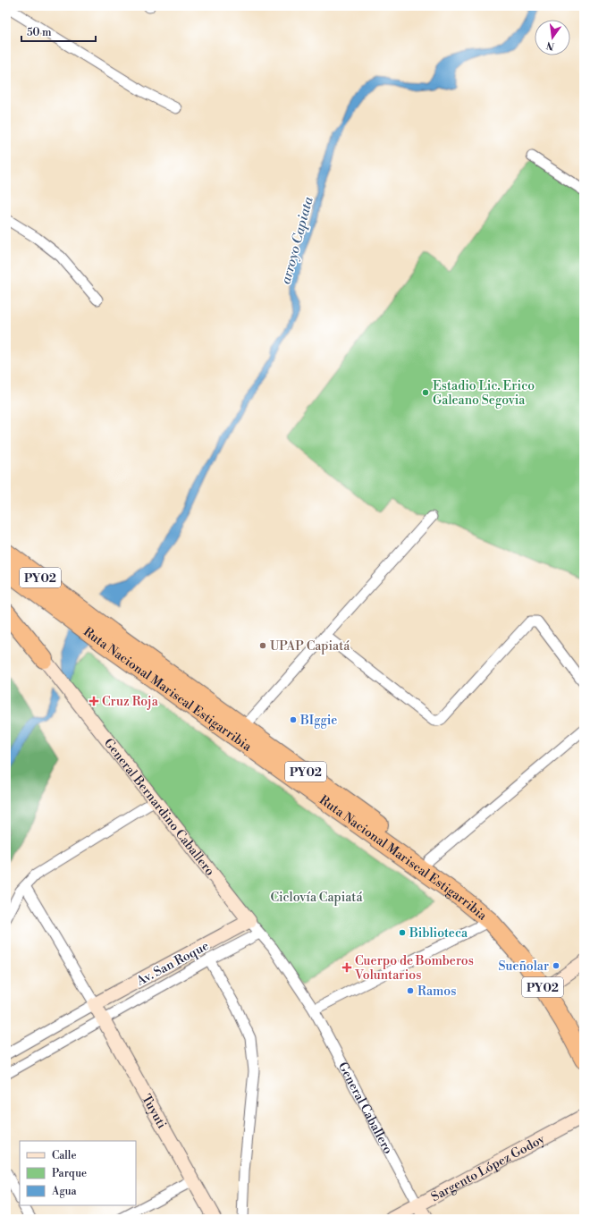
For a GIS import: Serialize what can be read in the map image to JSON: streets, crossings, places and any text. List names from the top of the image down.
{
  "streets": {
    "highway": ["PY02", "Ruta Nacional Mariscal Estigarribia"],
    "street": [
      "General Bernardino Caballero",
      "Av. San Roque",
      "General Caballero",
      "Tuyuti",
      "Sargento López Godoy"
    ]
  },
  "crossings": [
    ["General Bernardino Caballero", "Av. San Roque"],
    ["General Bernardino Caballero", "General Caballero"],
    ["Av. San Roque", "General Caballero"],
    ["Av. San Roque", "Tuyuti"],
    ["General Caballero", "Sargento López Godoy"]
  ],
  "water": ["arroyo Capiata"],
  "parks": ["Ciclovía Capiatá"],
  "places": {
    "other": [
      "Estadio Lic. Erico Galeano Segovia",
      "UPAP Capiatá",
      "BIggie",
      "Biblioteca",
      "Sueñolar",
      "Ramos"
    ],
    "health": ["Cruz Roja", "Cuerpo de Bomberos Voluntarios"]
  },
  "legend": ["Calle", "Parque", "Agua"],
  "scale_bar": "50 m",
  "north": "bottom"
}
